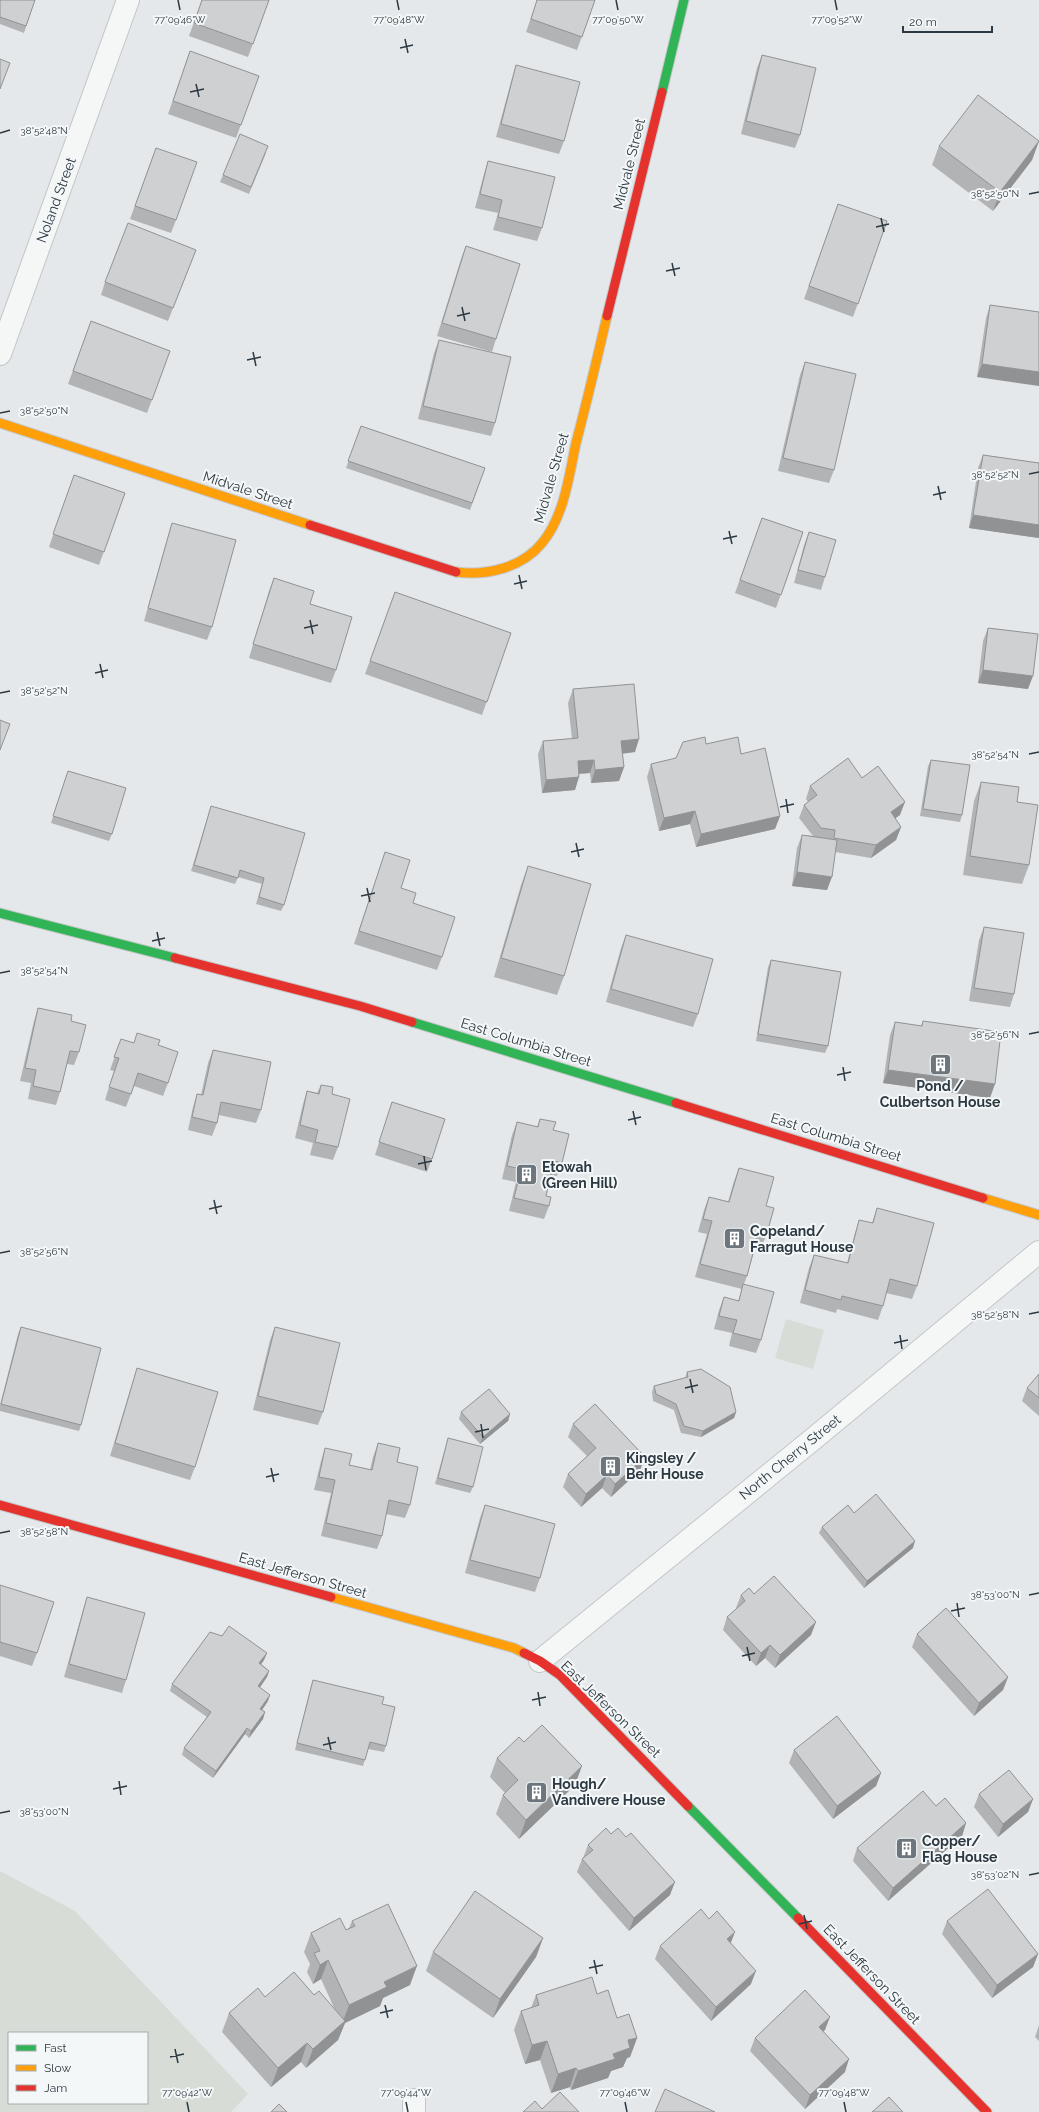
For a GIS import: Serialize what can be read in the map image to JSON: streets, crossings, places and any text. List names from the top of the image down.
{
  "streets": {
    "street": [
      "Midvale Street",
      "Noland Street",
      "East Columbia Street",
      "North Cherry Street",
      "East Jefferson Street"
    ]
  },
  "crossings": [
    ["North Cherry Street", "East Jefferson Street"]
  ],
  "places": {
    "building": [
      "Pond / Culbertson House",
      "Etowah (Green Hill)",
      "Copeland/ Farragut House",
      "Kingsley / Behr House",
      "Hough/ Vandivere House",
      "Copper/ Flag House"
    ]
  },
  "legend": ["Fast", "Slow", "Jam"],
  "scale_bar": "20 m",
  "coordinates": [
    "77°09'46\"W",
    "77°09'48\"W",
    "77°09'50\"W",
    "77°09'52\"W",
    "38°52'48\"N",
    "38°52'50\"N",
    "38°52'52\"N",
    "38°52'54\"N",
    "38°52'56\"N",
    "38°52'58\"N",
    "38°53'00\"N",
    "38°53'02\"N",
    "77°09'42\"W",
    "77°09'44\"W"
  ]
}
